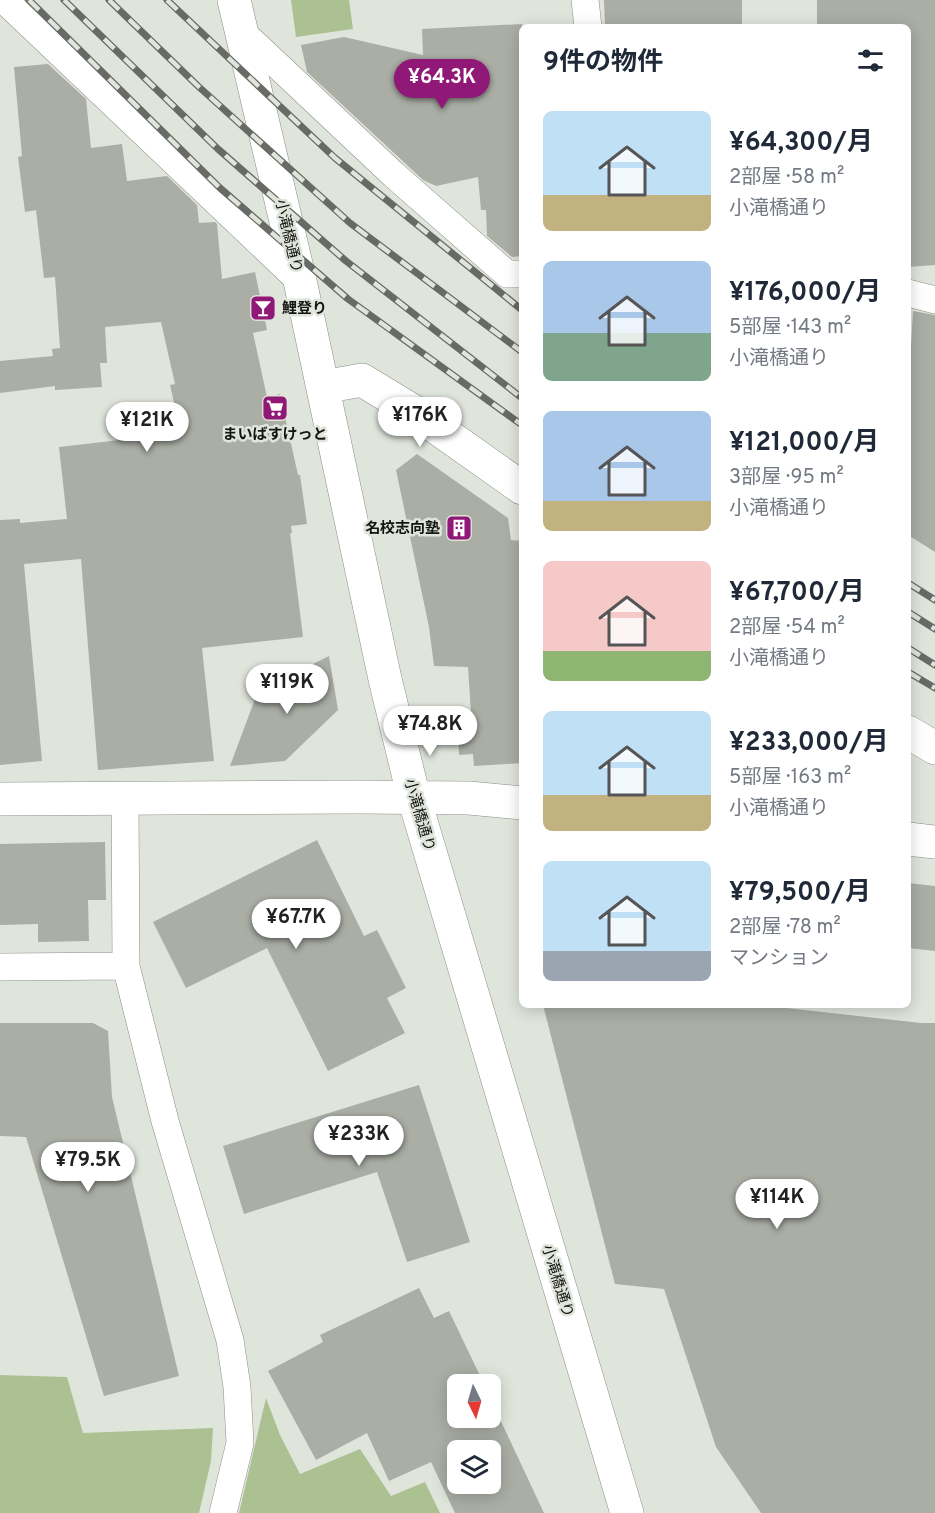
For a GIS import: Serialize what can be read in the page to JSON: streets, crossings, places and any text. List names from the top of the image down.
{
  "streets": {
    "street": ["小滝橋通り"]
  },
  "places": {
    "bar": ["鯉登り"],
    "supermarket": ["まいばすけっと"],
    "building": ["名校志向塾"]
  },
  "north": "bottom",
  "page": {
    "heading": "9件の物件",
    "price": [
      "¥64.3K",
      "¥176K",
      "¥121K",
      "¥119K",
      "¥74.8K",
      "¥67.7K",
      "¥233K",
      "¥79.5K",
      "¥114K"
    ],
    "list": [
      {
        "name": "¥64,300/月",
        "note": "2部屋 · 58 m² · 小滝橋通り"
      },
      {
        "name": "¥176,000/月",
        "note": "5部屋 · 143 m² · 小滝橋通り"
      },
      {
        "name": "¥121,000/月",
        "note": "3部屋 · 95 m² · 小滝橋通り"
      },
      {
        "name": "¥67,700/月",
        "note": "2部屋 · 54 m² · 小滝橋通り"
      },
      {
        "name": "¥233,000/月",
        "note": "5部屋 · 163 m² · 小滝橋通り"
      },
      {
        "name": "¥79,500/月",
        "note": "2部屋 · 78 m² · マンション"
      }
    ]
  }
}
